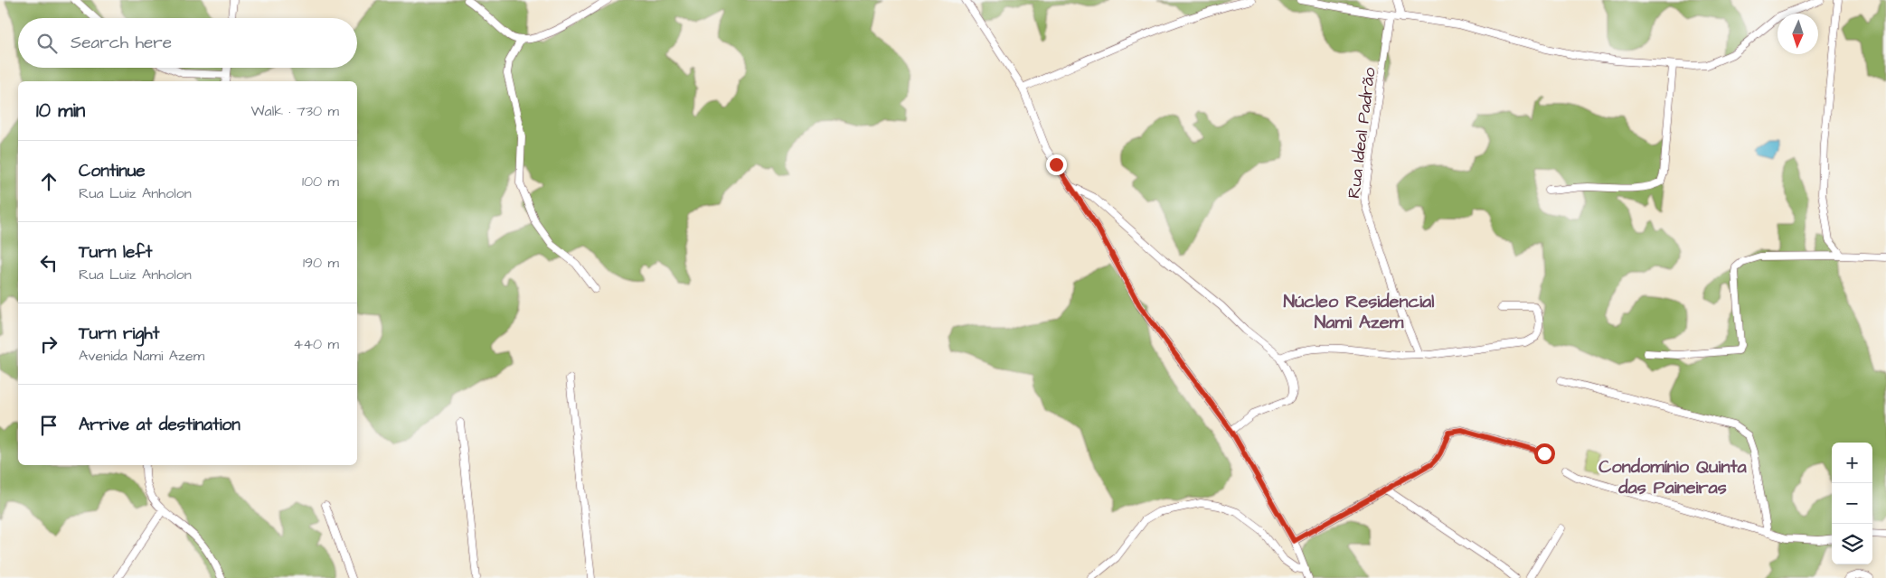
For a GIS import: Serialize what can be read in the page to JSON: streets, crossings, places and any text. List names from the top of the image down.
{
  "streets": {
    "street": ["Rua Ideal Padrão"]
  },
  "districts": ["Núcleo Residencial Nami Azem", "Condomínio Quinta das Paineiras"],
  "north": "bottom",
  "page": {
    "search": "Search here",
    "heading": ["10 min", "Walk · 730 m"],
    "list": [
      ["Continue", "Rua Luiz Anholon", "100 m"],
      ["Turn left", "Rua Luiz Anholon", "190 m"],
      ["Turn right", "Avenida Nami Azem", "440 m"],
      "Arrive at destination"
    ],
    "map_buttons": ["+", "−"]
  }
}
